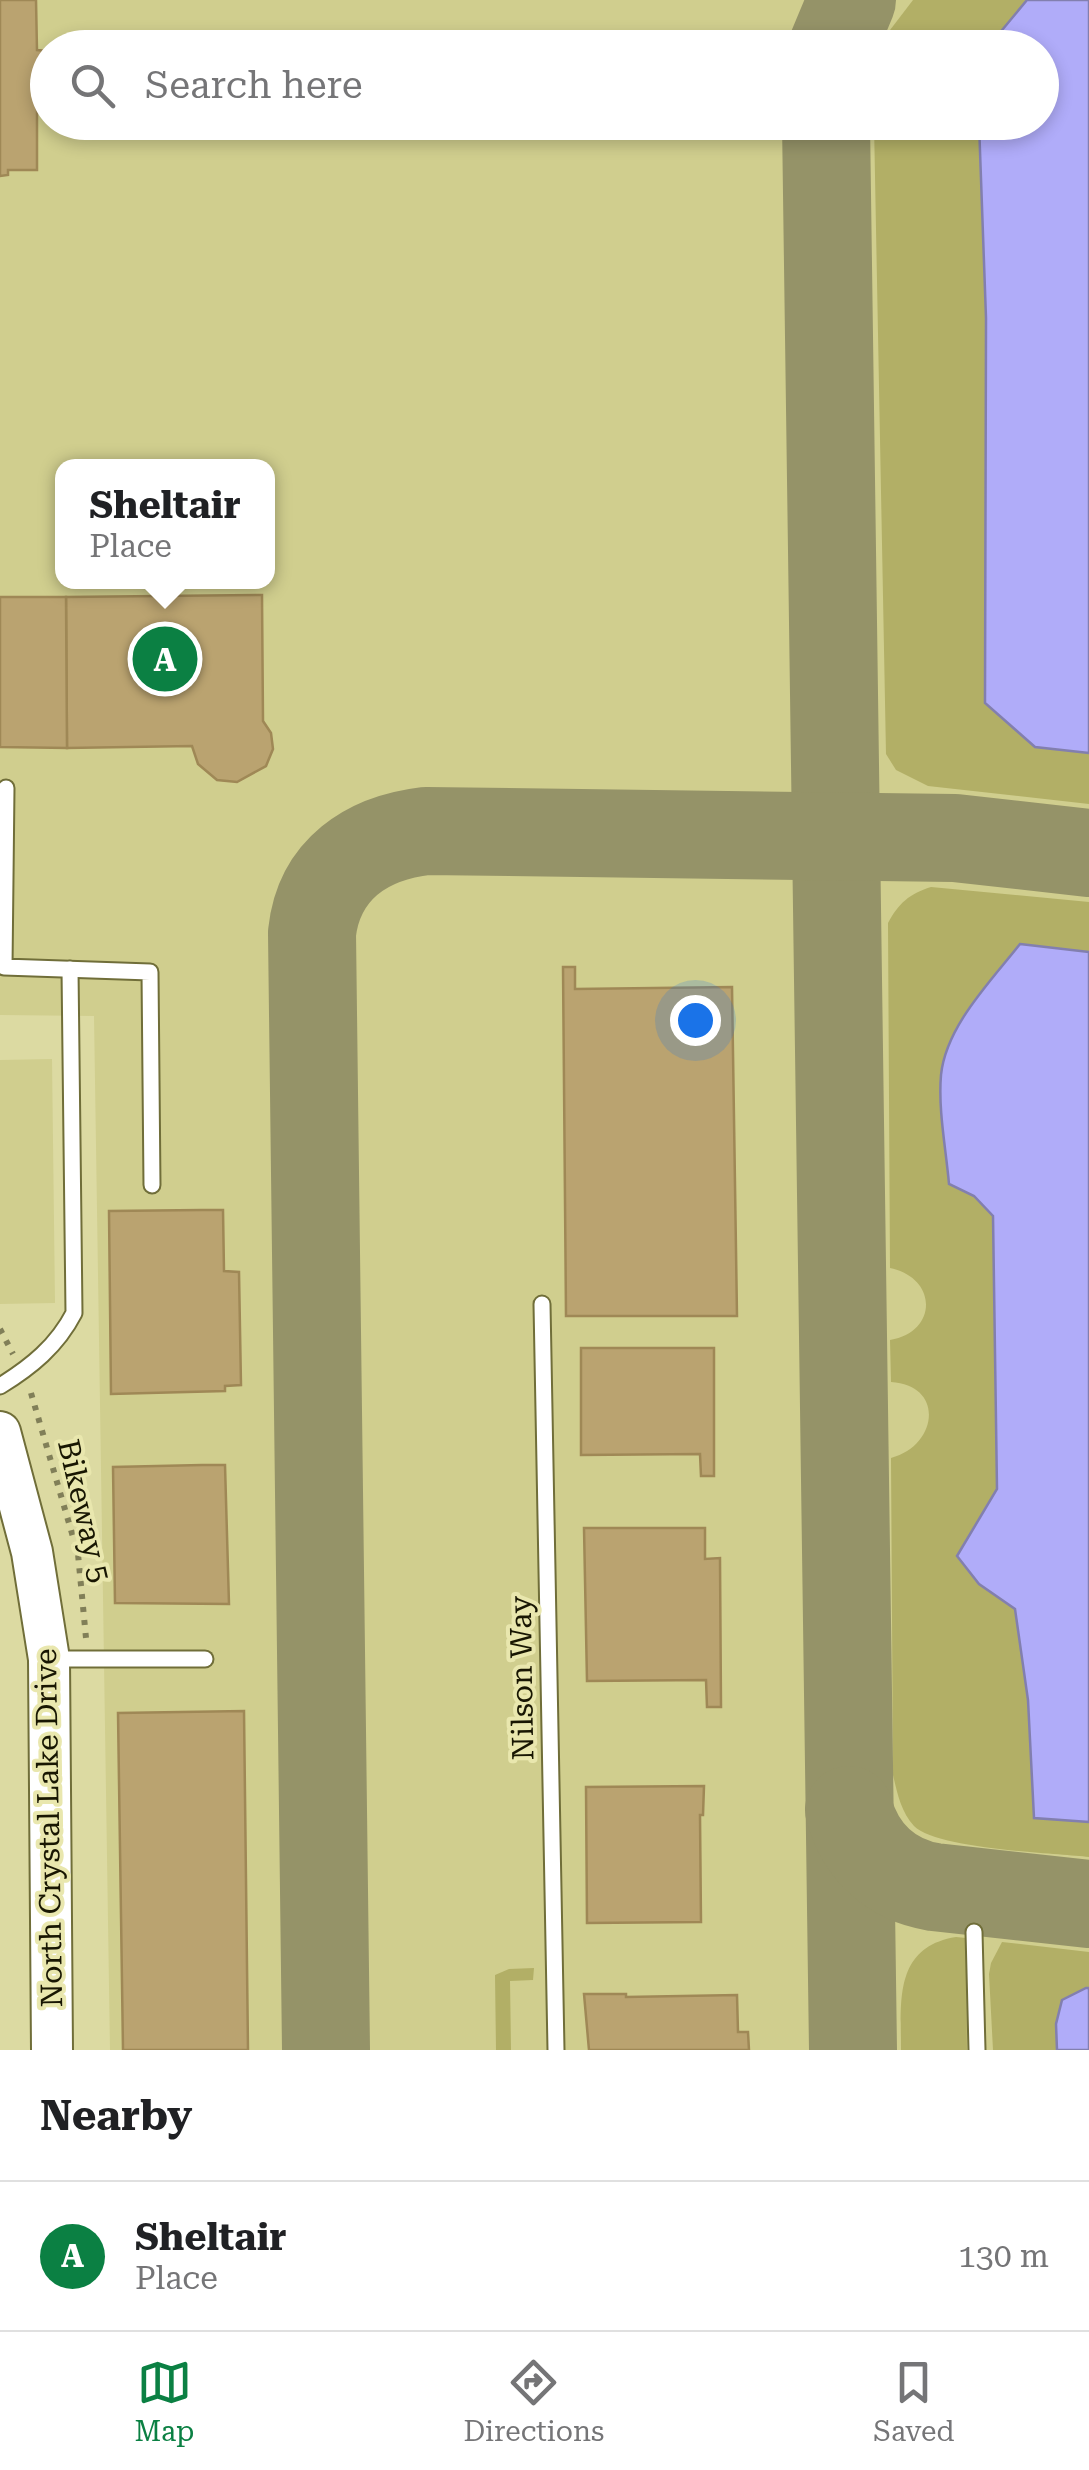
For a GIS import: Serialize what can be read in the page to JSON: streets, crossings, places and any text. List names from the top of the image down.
{
  "streets": {
    "main road": ["North Crystal Lake Drive"],
    "lane": ["Nilson Way"],
    "path": ["Bikeway 5"]
  },
  "page": {
    "search": "Search here",
    "popup": ["Sheltair", "Place"],
    "pins": "A",
    "heading": "Nearby",
    "list": [
      {
        "mark": "A",
        "name": "Sheltair",
        "note": "Place",
        "value": "130 m"
      }
    ],
    "nav": ["Map", "Directions", "Saved"]
  }
}
